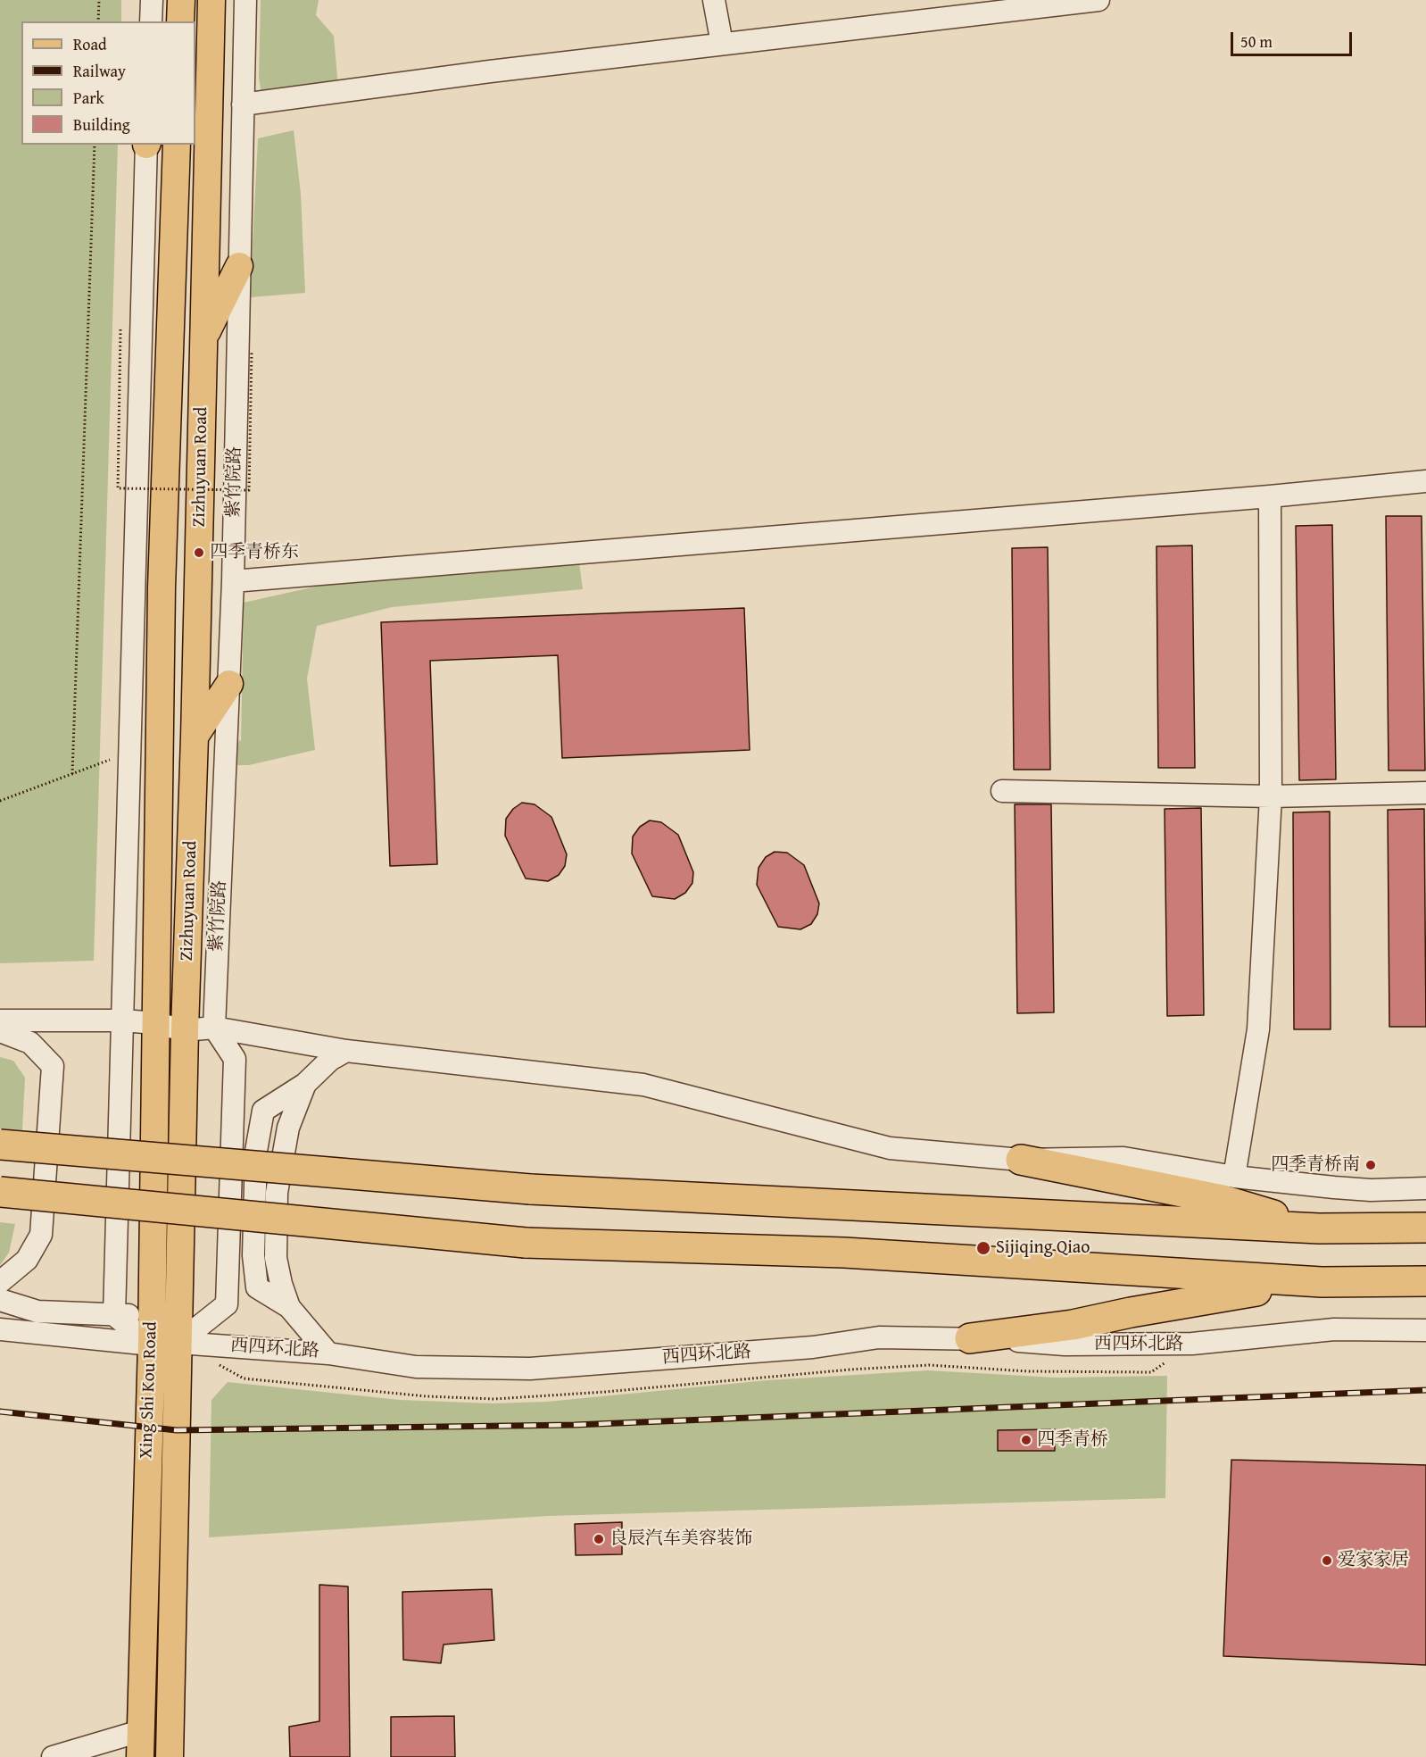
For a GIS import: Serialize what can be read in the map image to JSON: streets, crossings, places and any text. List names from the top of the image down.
{
  "streets": {
    "main road": ["Zizhuyuan Road", "Xing Shi Kou Road"],
    "street": ["紫竹院路", "西四环北路"]
  },
  "crossings": [
    ["Zizhuyuan Road", "Xing Shi Kou Road"],
    ["西四环北路", "Xing Shi Kou Road"]
  ],
  "places": [
    "四季青桥东",
    "四季青桥南",
    "Sijiqing Qiao",
    "四季青桥",
    "良辰汽车美容装饰",
    "爱家家居"
  ],
  "legend": [
    "Road",
    "Railway",
    "Park",
    "Building"
  ],
  "scale_bar": "50 m"
}
